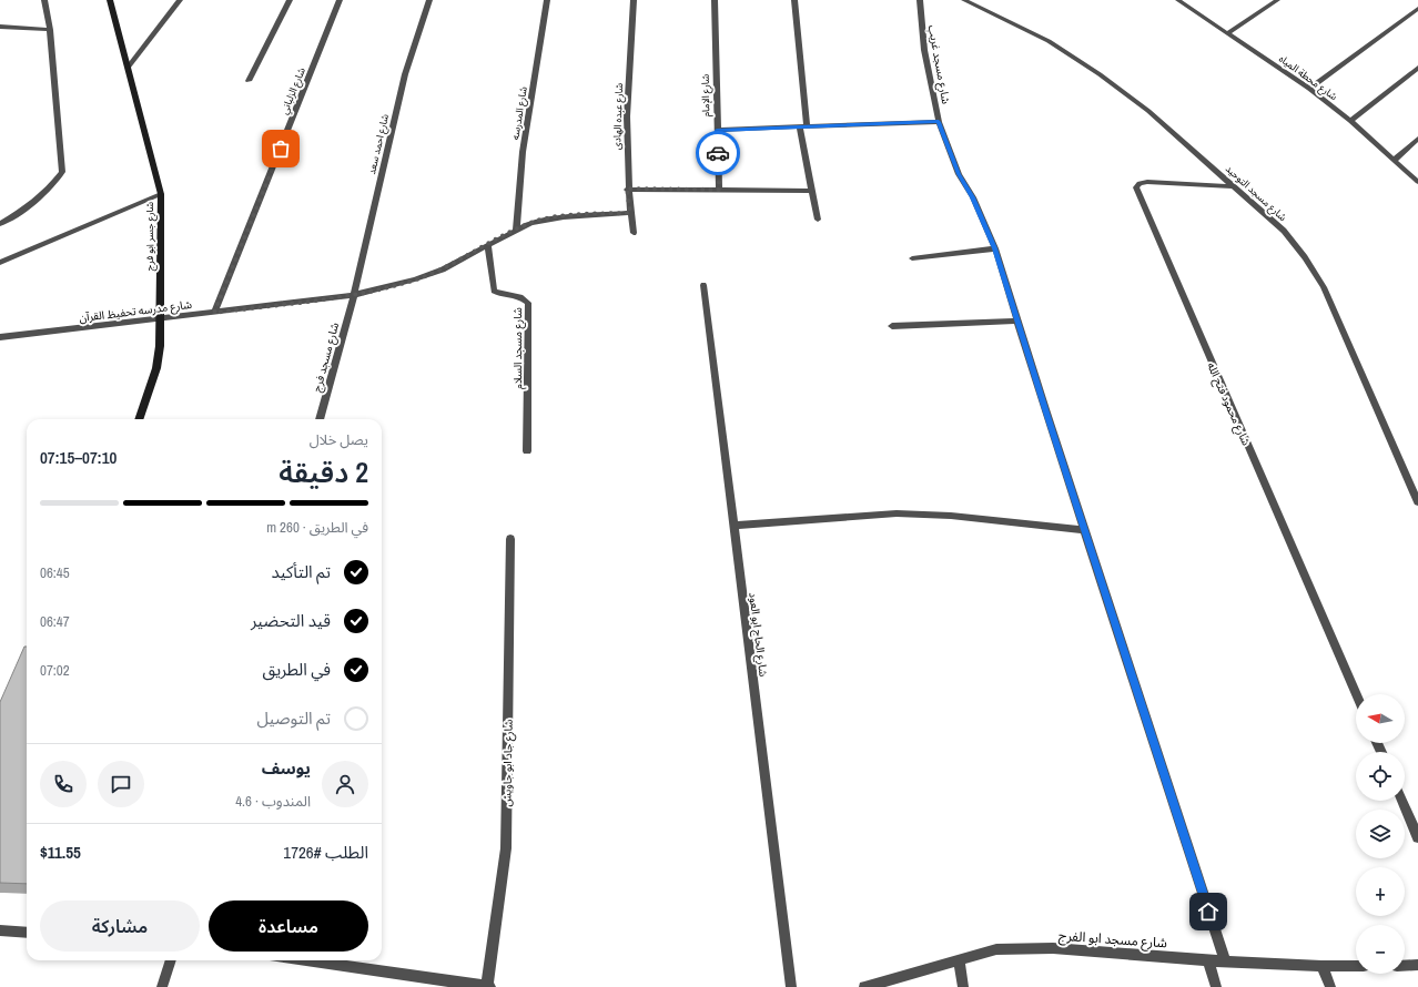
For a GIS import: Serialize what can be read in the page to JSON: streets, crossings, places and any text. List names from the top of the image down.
{
  "streets": {
    "street": [
      "شارع مسجد غريب",
      "شارع محطة المياه",
      "شارع الزلباني",
      "شارع الإمام",
      "شارع المدرسه",
      "شارع عبده الهادى",
      "شارع احمد سعد",
      "شارع مسجد التوحيد",
      "شارع جسر ابو فرج",
      "شارع مدرسه تحفيظ القرآن",
      "شارع مسجد السلام",
      "شارع مسجد فرج",
      "شارع محمود فتح الله",
      "شارع الحاج ابو العود",
      "شارع جاد ابو جاويش",
      "شارع مسجد ابو الفرج"
    ]
  },
  "crossings": [
    ["شارع مسجد غريب", "شارع مسجد ابو الفرج"],
    ["شارع الزلباني", "شارع مدرسه تحفيظ القرآن"],
    ["شارع المدرسه", "شارع مدرسه تحفيظ القرآن"],
    ["شارع عبده الهادى", "شارع مدرسه تحفيظ القرآن"],
    ["شارع احمد سعد", "شارع مدرسه تحفيظ القرآن"],
    ["شارع احمد سعد", "شارع مسجد فرج"],
    ["شارع مسجد التوحيد", "شارع محمود فتح الله"],
    ["شارع جسر ابو فرج", "شارع مدرسه تحفيظ القرآن"],
    ["شارع مدرسه تحفيظ القرآن", "شارع مسجد السلام"],
    ["شارع مدرسه تحفيظ القرآن", "شارع مسجد فرج"]
  ],
  "north": "left",
  "page": {
    "heading": ["2 دقيقة", "يصل خلال", "07:10–07:15"],
    "panel": [
      "يوسف",
      "المندوب · 4.6",
      "الطلب #1726",
      "$11.55"
    ],
    "bar": "في الطريق · 260 m",
    "list": [
      ["تم التأكيد", "06:45"],
      ["قيد التحضير", "06:47"],
      ["في الطريق", "07:02"],
      "تم التوصيل"
    ],
    "map_buttons": ["+", "−"],
    "buttons": ["مساعدة", "مشاركة"]
  }
}
